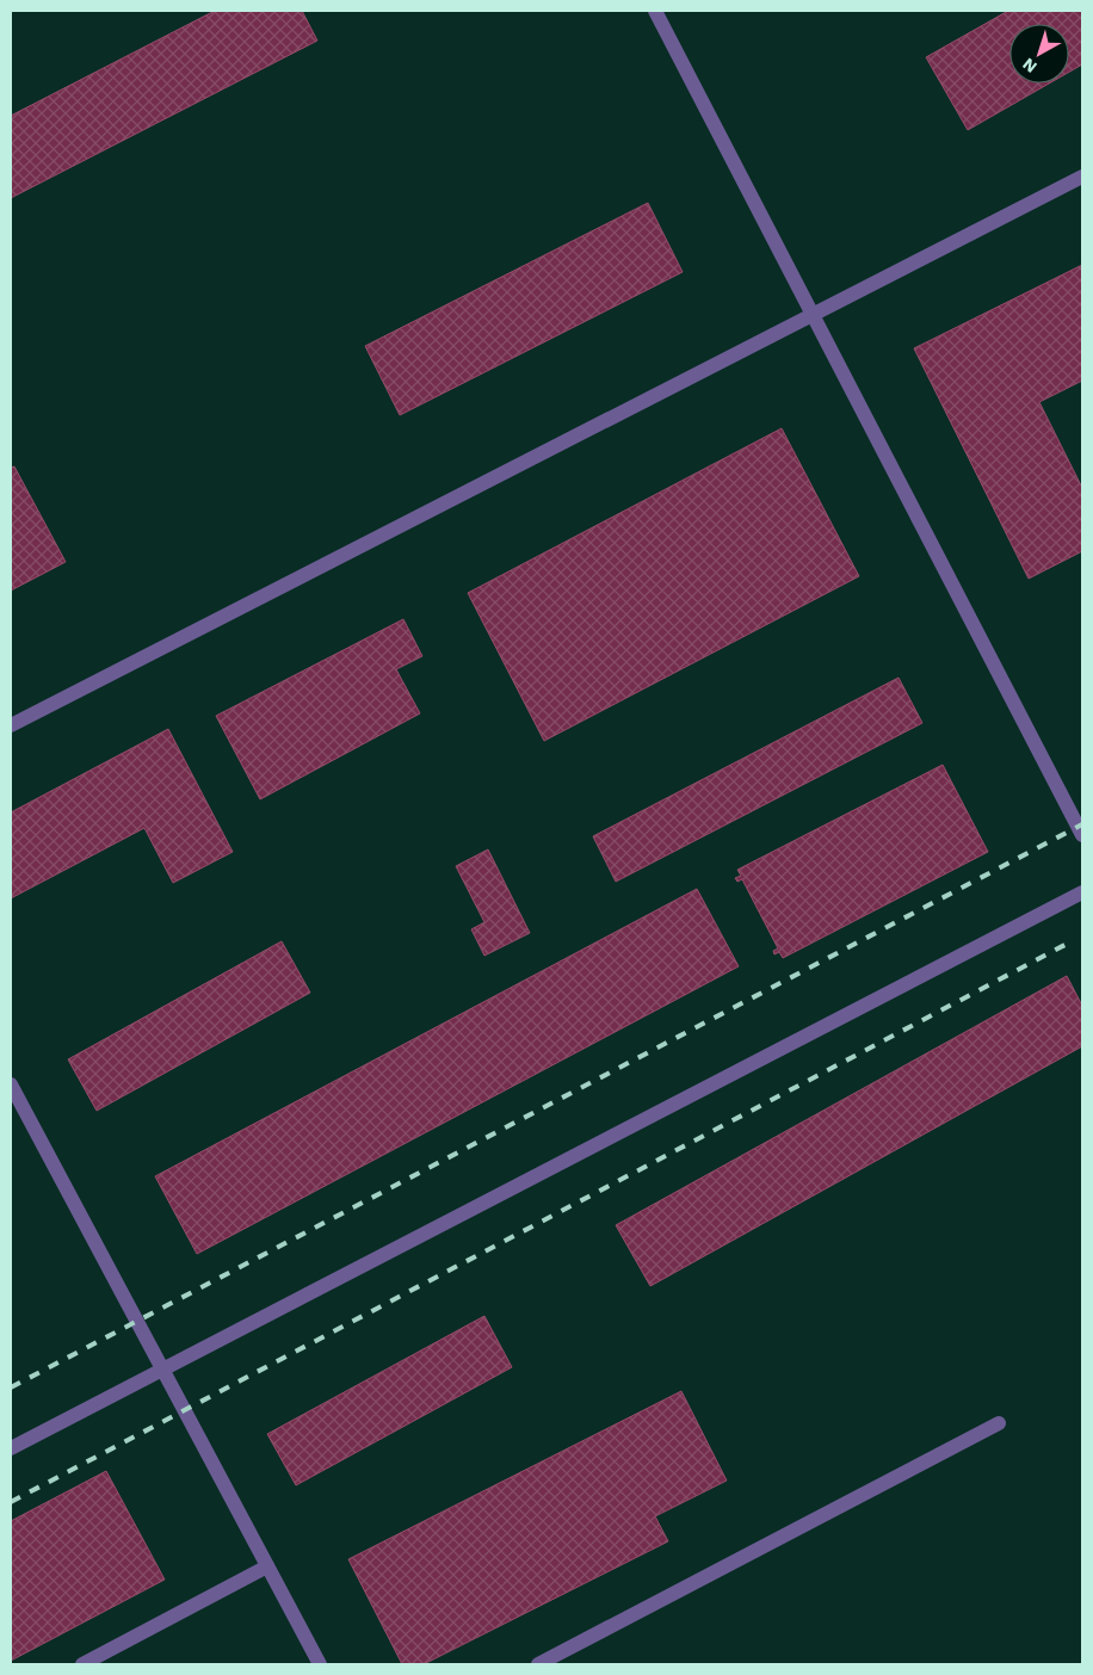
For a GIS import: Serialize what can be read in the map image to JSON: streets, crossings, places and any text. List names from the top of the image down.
{
  "north": "bottom left"
}
